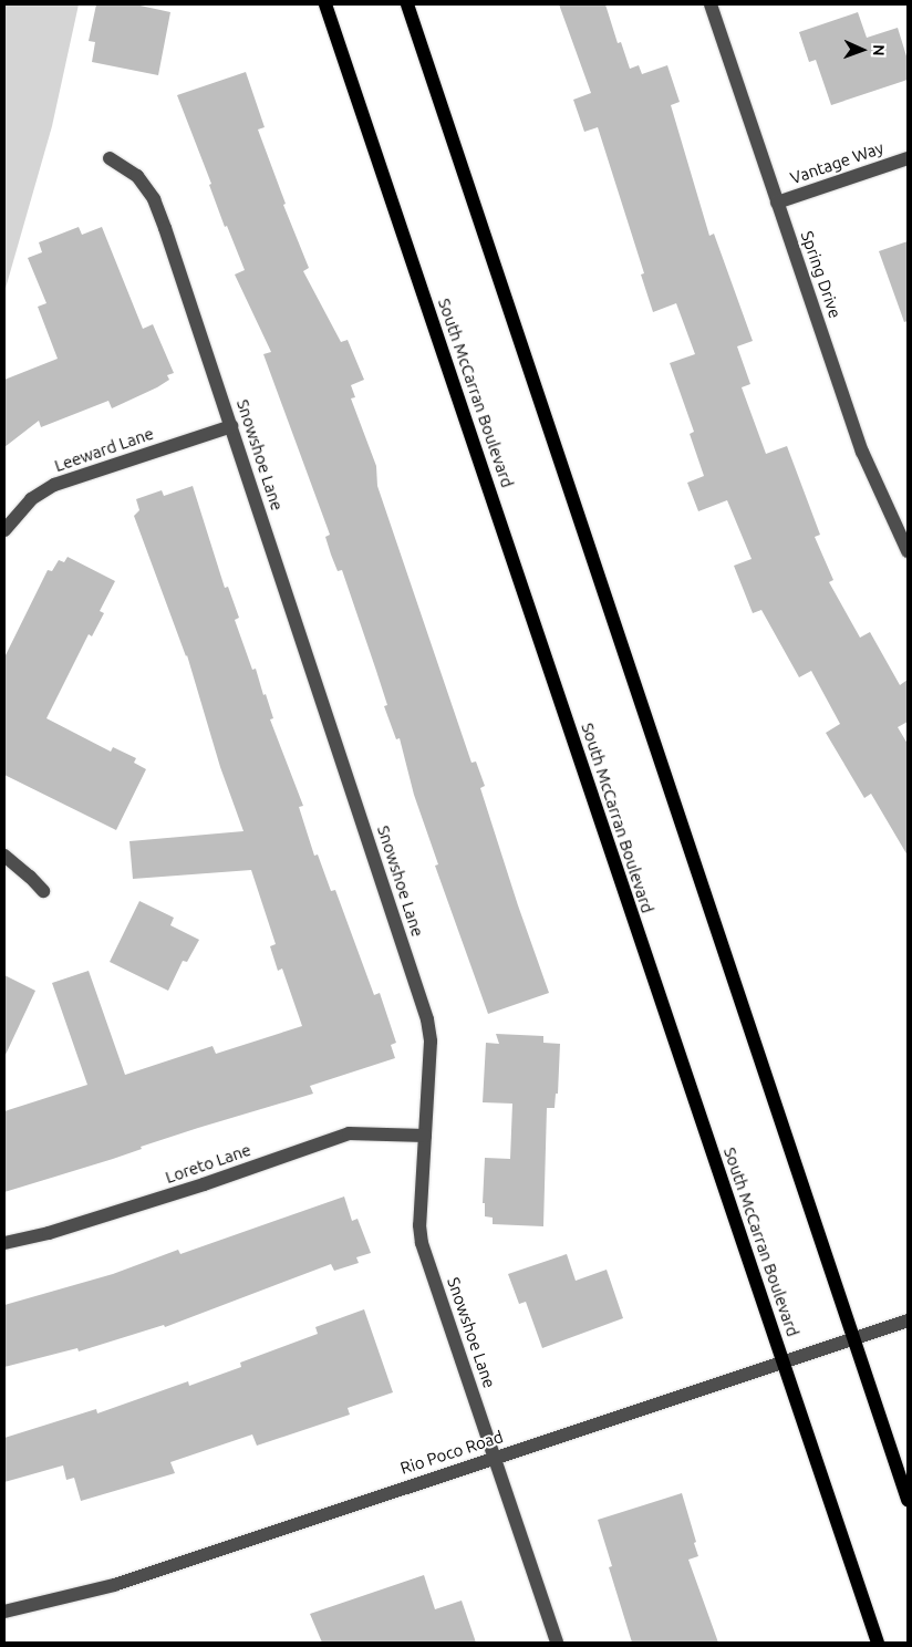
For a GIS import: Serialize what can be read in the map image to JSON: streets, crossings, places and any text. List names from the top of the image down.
{
  "streets": {
    "main road": ["South McCarran Boulevard"],
    "street": [
      "Vantage Way",
      "Spring Drive",
      "Leeward Lane",
      "Snowshoe Lane",
      "Loreto Lane",
      "Rio Poco Road"
    ]
  },
  "crossings": [
    ["Vantage Way", "Spring Drive"],
    ["South McCarran Boulevard", "Rio Poco Road"],
    ["Leeward Lane", "Snowshoe Lane"],
    ["Snowshoe Lane", "Loreto Lane"],
    ["Snowshoe Lane", "Rio Poco Road"]
  ],
  "north": "right"
}
